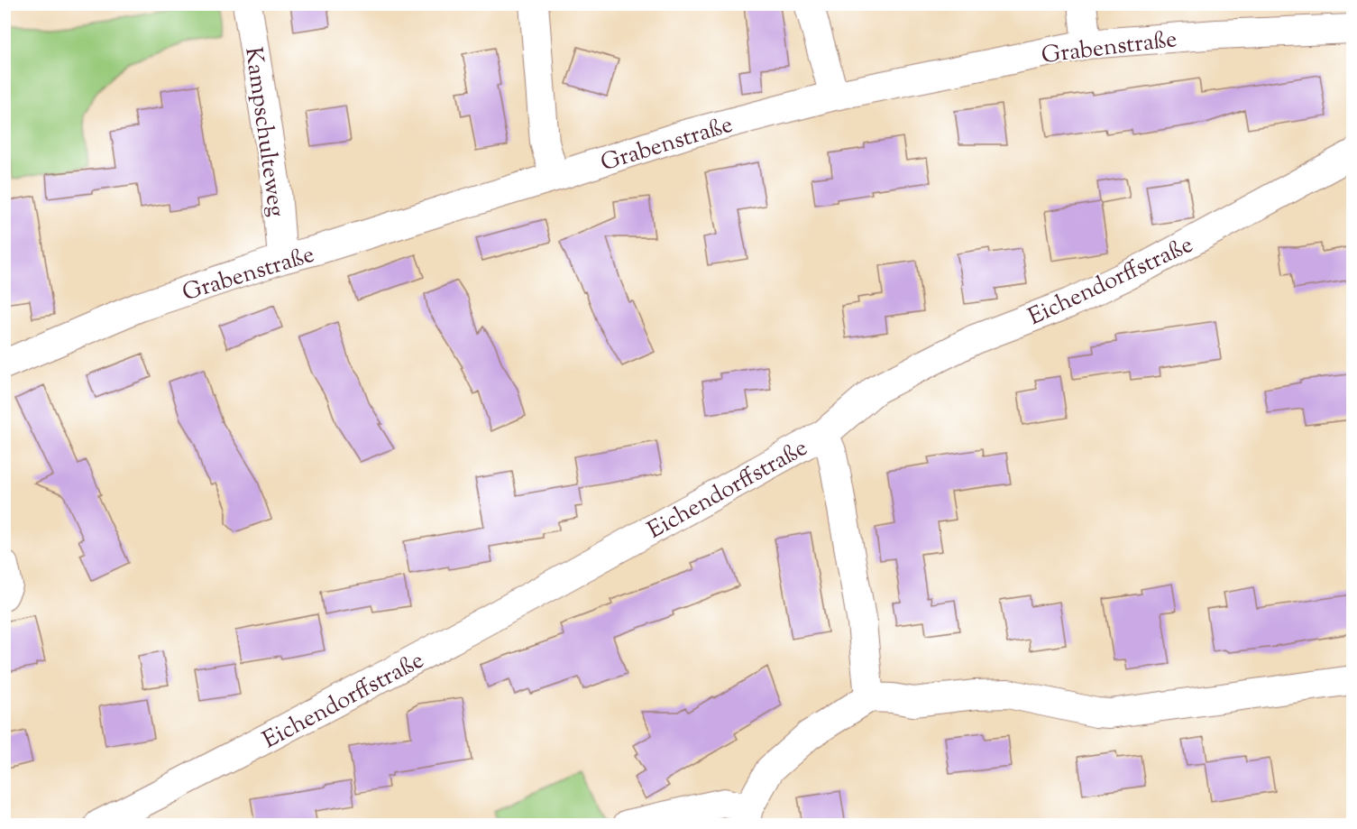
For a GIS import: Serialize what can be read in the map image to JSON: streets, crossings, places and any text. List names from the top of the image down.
{
  "streets": {
    "street": ["Grabenstraße", "Kampschulteweg", "Eichendorffstraße"]
  },
  "crossings": [
    ["Grabenstraße", "Kampschulteweg"]
  ]
}
